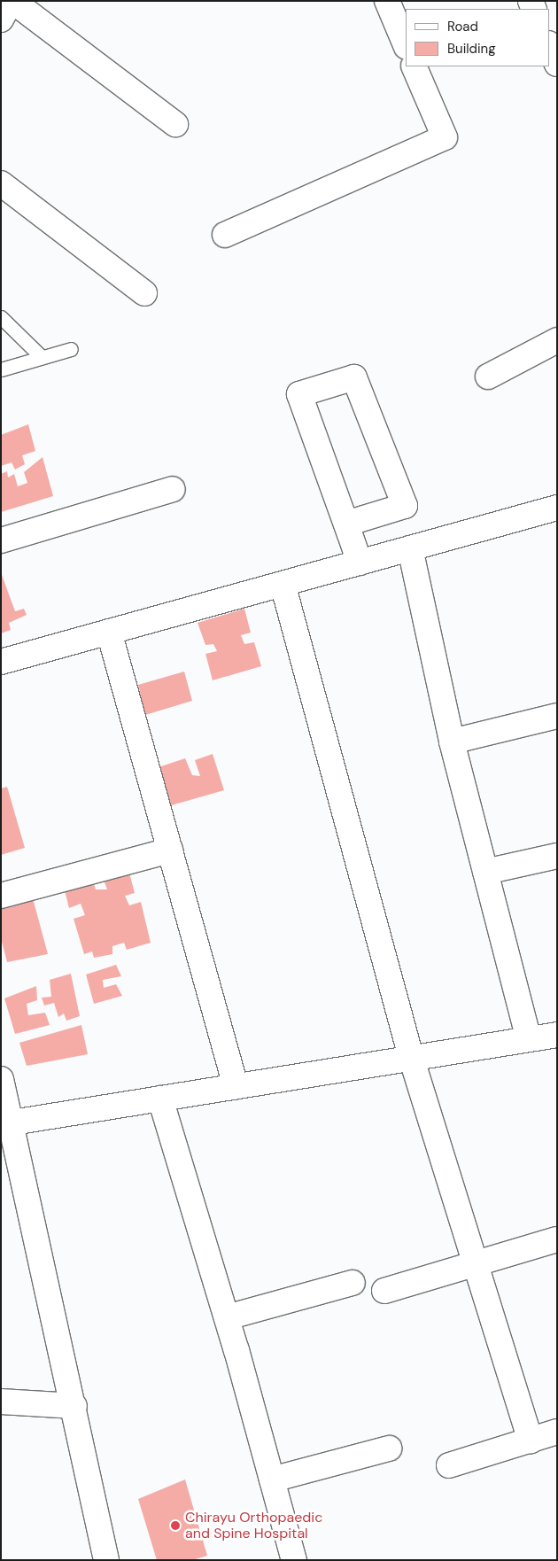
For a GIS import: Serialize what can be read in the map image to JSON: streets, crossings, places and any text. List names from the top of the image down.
{
  "places": ["Chirayu Orthopaedic and Spine Hospital"],
  "legend": ["Road", "Building"]
}
